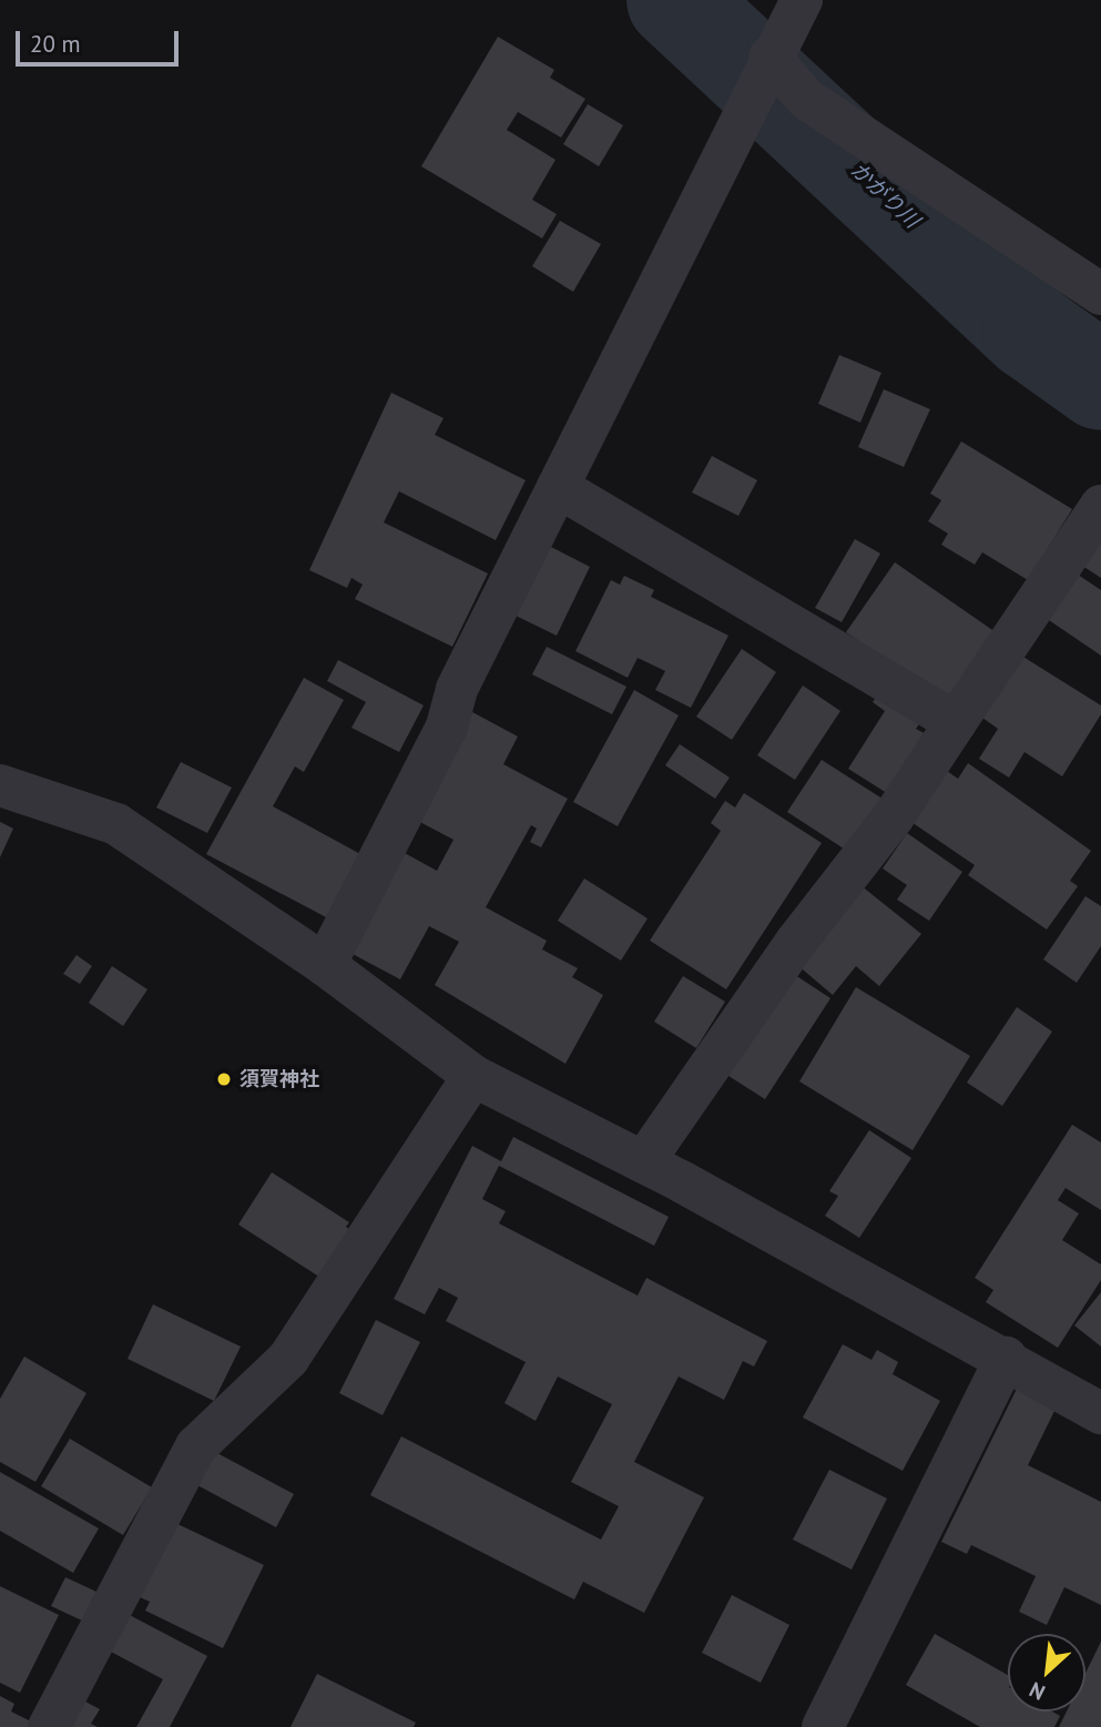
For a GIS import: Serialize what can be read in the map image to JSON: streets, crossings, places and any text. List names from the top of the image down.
{
  "water": ["かがり川"],
  "places": ["須賀神社"],
  "scale_bar": "20 m",
  "north": "bottom left"
}
